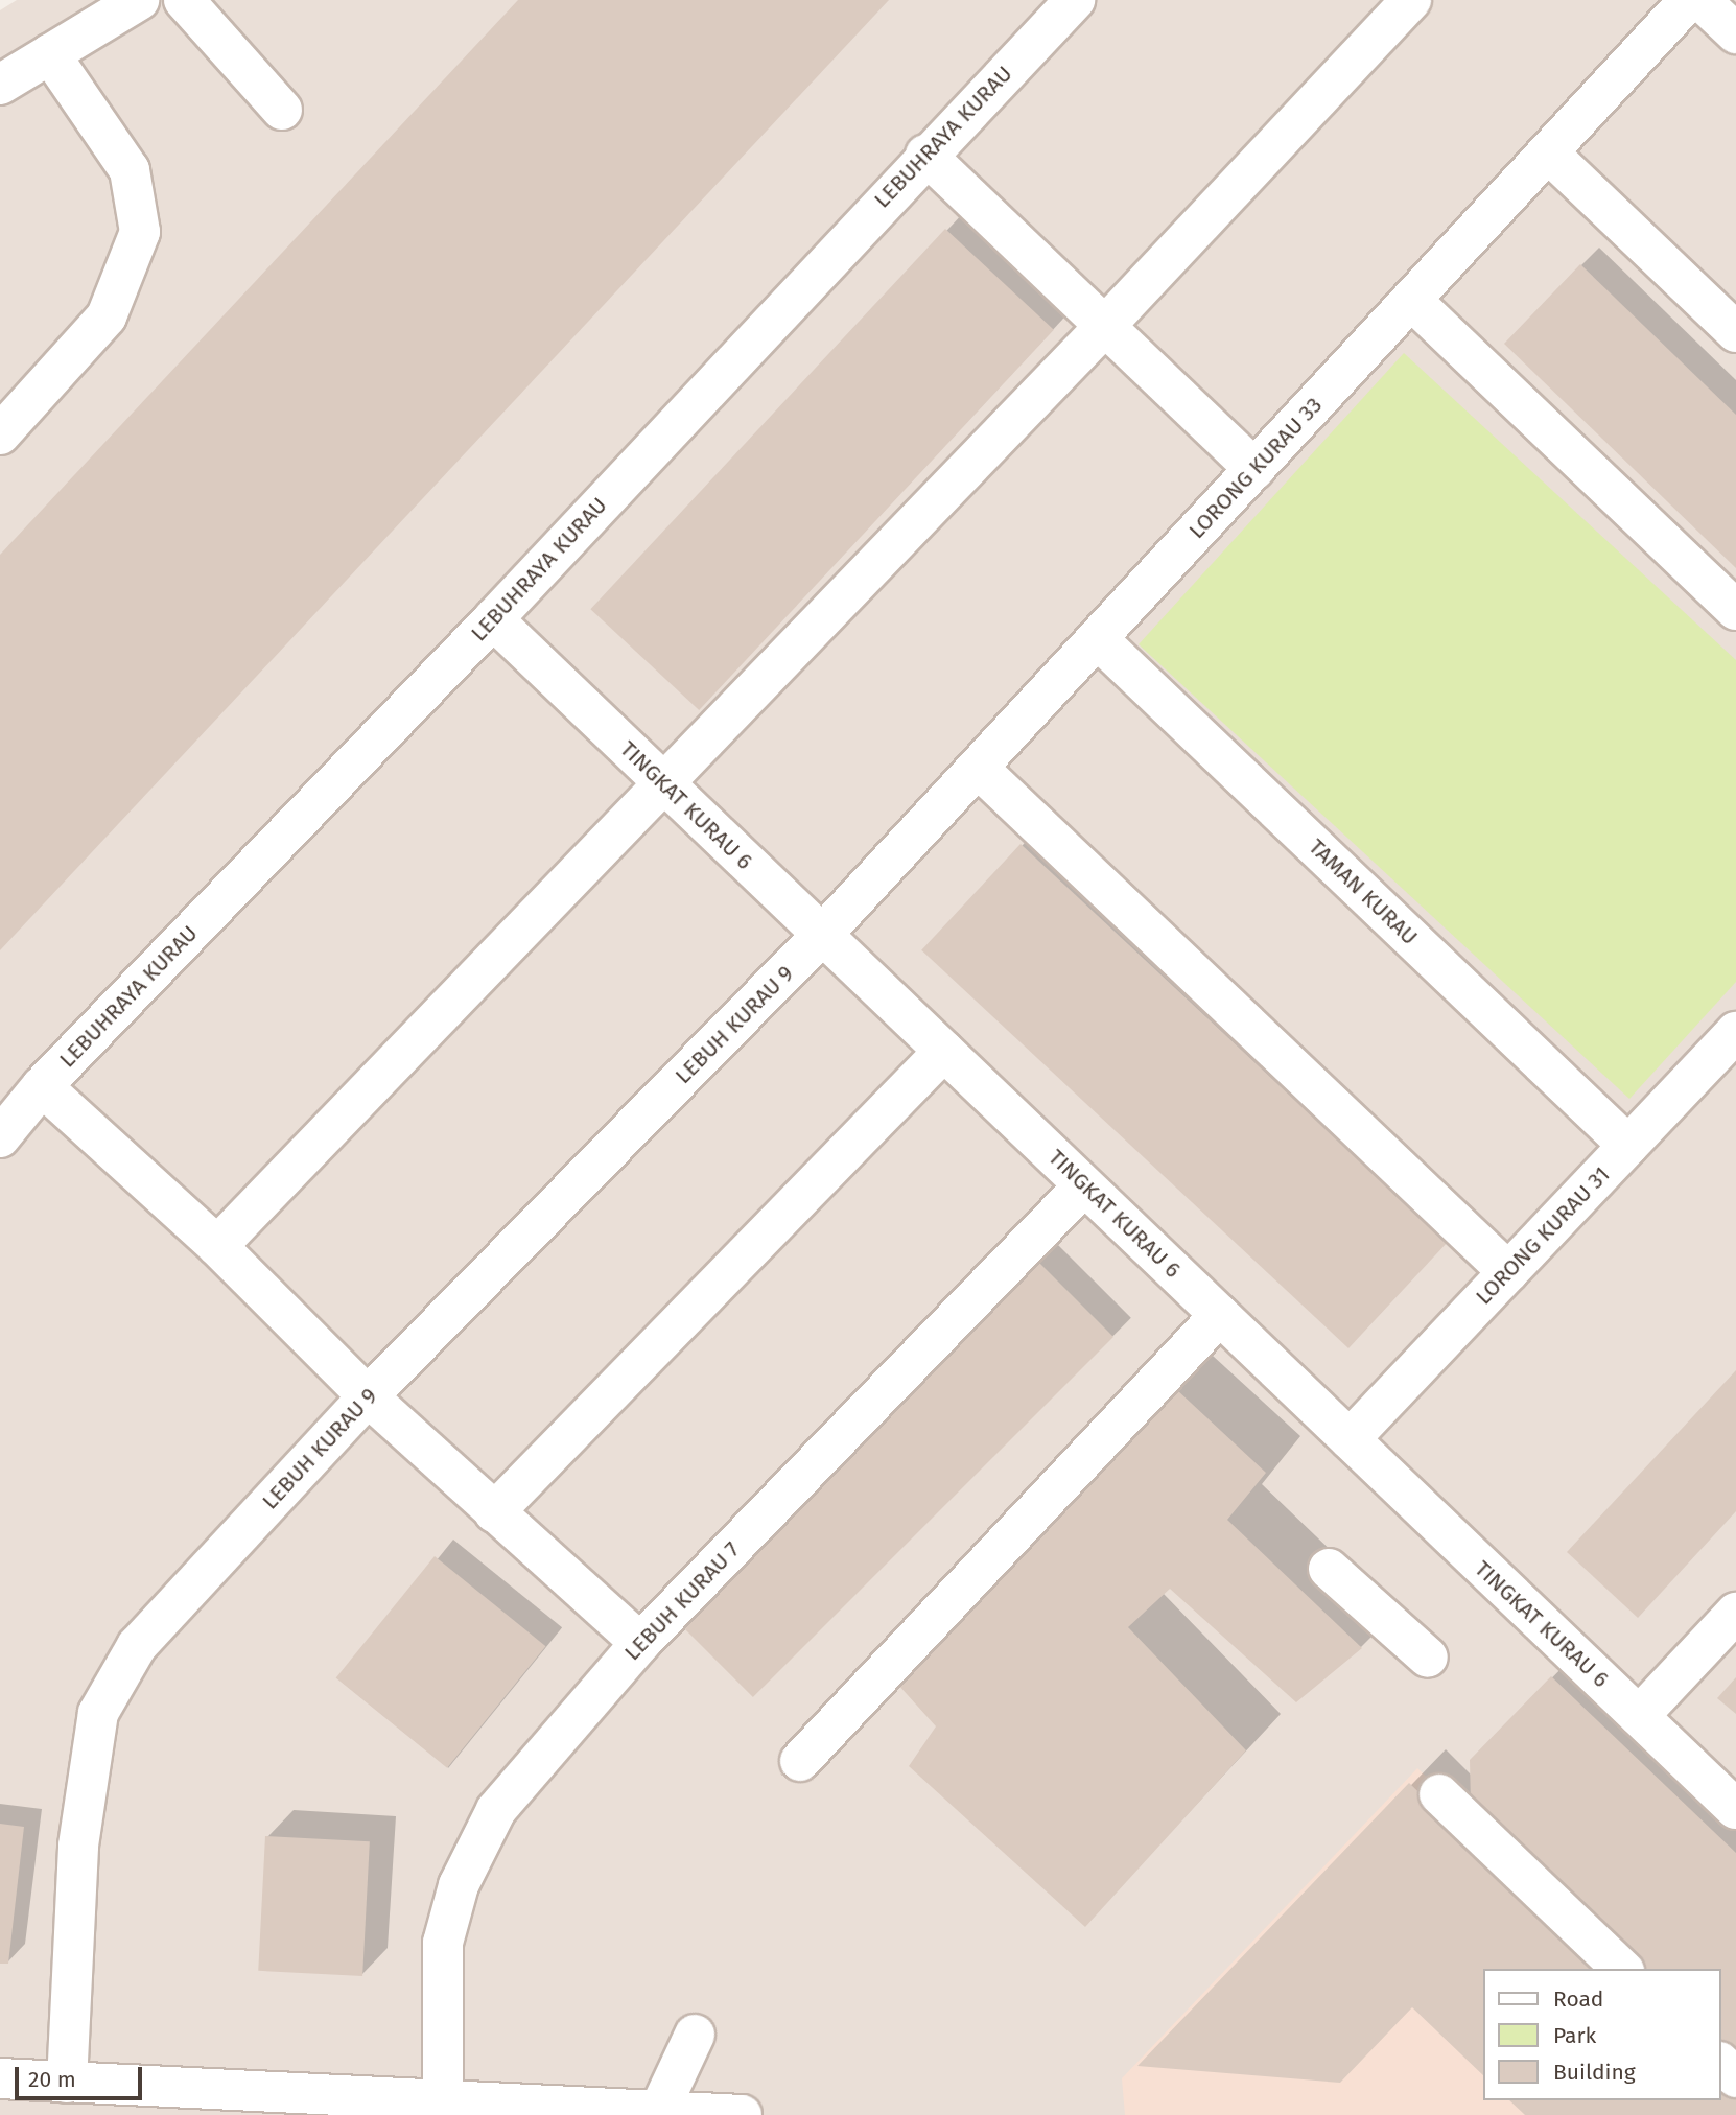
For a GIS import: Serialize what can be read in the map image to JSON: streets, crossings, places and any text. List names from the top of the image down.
{
  "streets": {
    "street": [
      "LEBUHRAYA KURAU",
      "LORONG KURAU 33",
      "TINGKAT KURAU 6",
      "TAMAN KURAU",
      "LEBUH KURAU 9",
      "LORONG KURAU 31",
      "LEBUH KURAU 7"
    ]
  },
  "crossings": [
    ["LEBUHRAYA KURAU", "TINGKAT KURAU 6"],
    ["LORONG KURAU 33", "TINGKAT KURAU 6"],
    ["LORONG KURAU 33", "TAMAN KURAU"],
    ["LORONG KURAU 33", "LEBUH KURAU 9"],
    ["TINGKAT KURAU 6", "LEBUH KURAU 9"],
    ["TINGKAT KURAU 6", "LORONG KURAU 31"],
    ["TINGKAT KURAU 6", "LEBUH KURAU 7"],
    ["TAMAN KURAU", "LORONG KURAU 31"]
  ],
  "legend": ["Road", "Park", "Building"],
  "scale_bar": "20 m"
}
